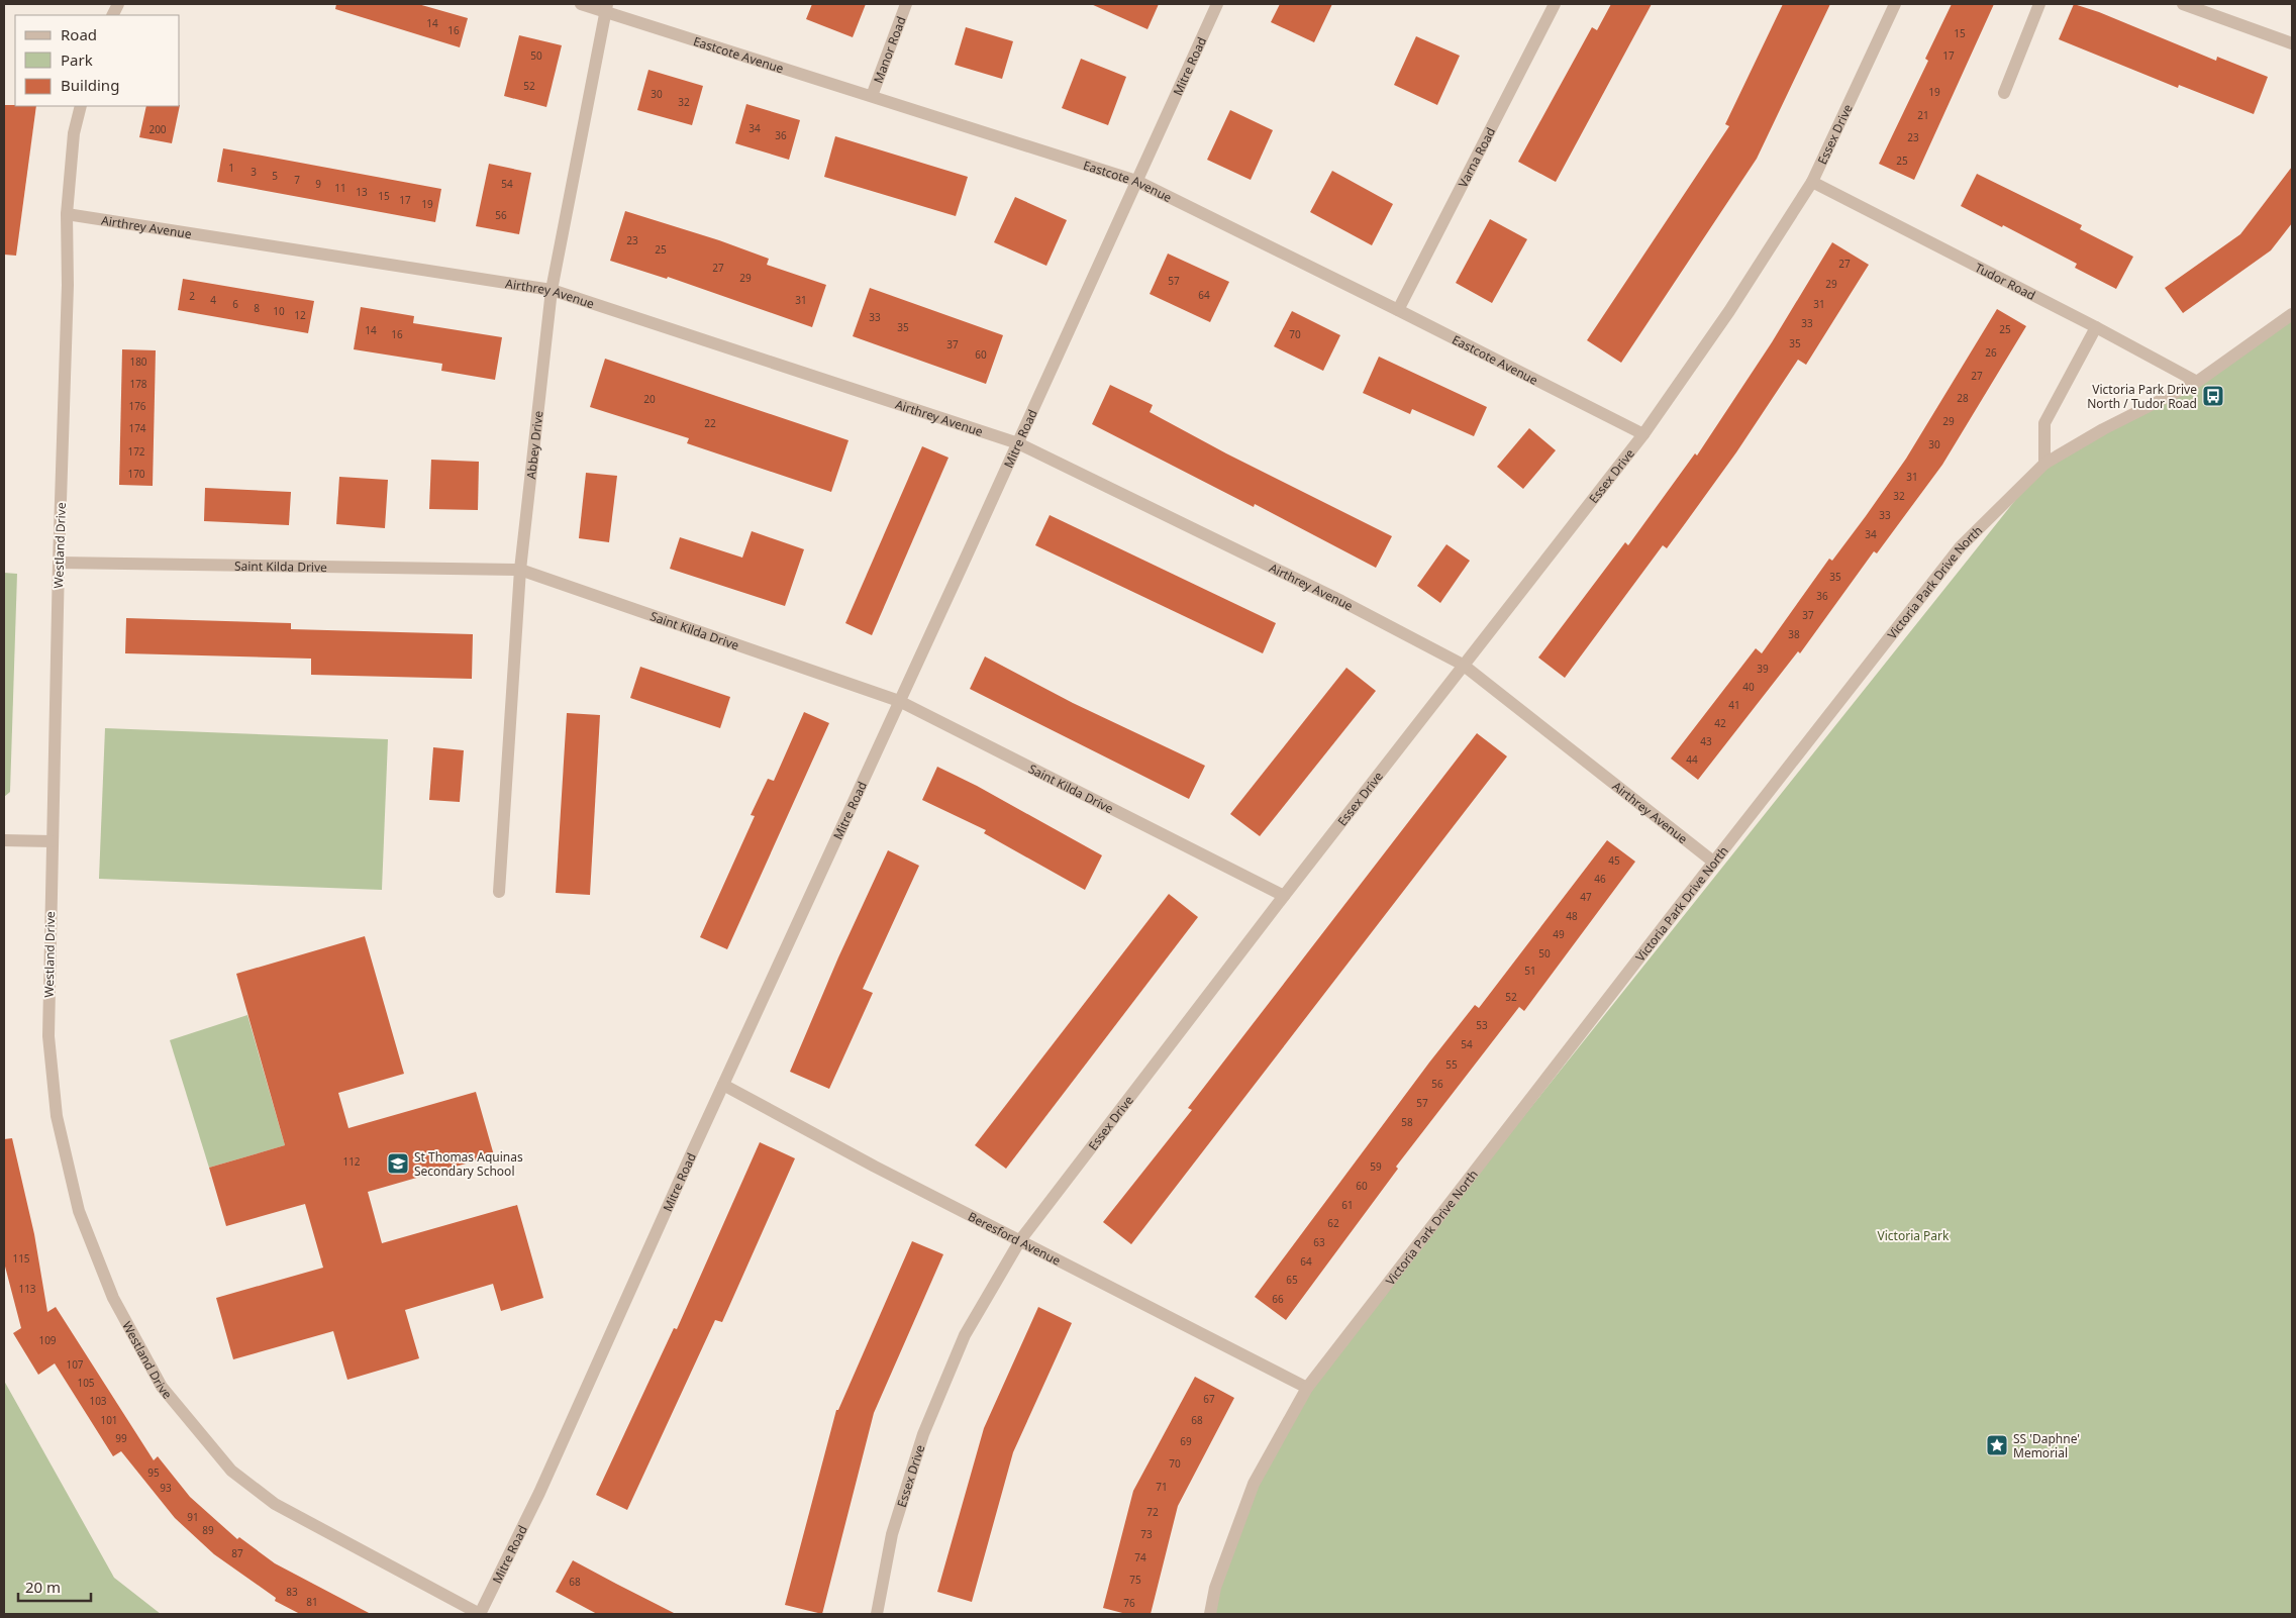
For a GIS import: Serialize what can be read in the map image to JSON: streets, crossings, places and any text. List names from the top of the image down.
{
  "streets": {
    "street": [
      "Manor Road",
      "Eastcote Avenue",
      "Mitre Road",
      "Essex Drive",
      "Varna Road",
      "Airthrey Avenue",
      "Tudor Road",
      "Abbey Drive",
      "Westland Drive",
      "Saint Kilda Drive",
      "Victoria Park Drive North",
      "Beresford Avenue"
    ]
  },
  "crossings": [
    ["Manor Road", "Eastcote Avenue"],
    ["Eastcote Avenue", "Mitre Road"],
    ["Eastcote Avenue", "Essex Drive"],
    ["Eastcote Avenue", "Varna Road"],
    ["Eastcote Avenue", "Abbey Drive"],
    ["Mitre Road", "Airthrey Avenue"],
    ["Mitre Road", "Westland Drive"],
    ["Mitre Road", "Saint Kilda Drive"],
    ["Mitre Road", "Beresford Avenue"],
    ["Essex Drive", "Airthrey Avenue"],
    ["Essex Drive", "Tudor Road"],
    ["Essex Drive", "Saint Kilda Drive"],
    ["Essex Drive", "Beresford Avenue"],
    ["Airthrey Avenue", "Abbey Drive"],
    ["Airthrey Avenue", "Westland Drive"],
    ["Airthrey Avenue", "Victoria Park Drive North"],
    ["Tudor Road", "Victoria Park Drive North"],
    ["Abbey Drive", "Saint Kilda Drive"],
    ["Westland Drive", "Saint Kilda Drive"],
    ["Victoria Park Drive North", "Beresford Avenue"]
  ],
  "parks": ["Victoria Park"],
  "places": {
    "bus stop": ["Victoria Park Drive North / Tudor Road"],
    "school or university": ["St Thomas Aquinas Secondary School"],
    "place": ["SS 'Daphne' Memorial"]
  },
  "house_numbers": [
    "14",
    "16",
    "15",
    "50",
    "17",
    "52",
    "19",
    "30",
    "32",
    "21",
    "34",
    "200",
    "36",
    "23",
    "25",
    "1",
    "3",
    "5",
    "7",
    "9",
    "54",
    "11",
    "13",
    "15",
    "17",
    "19",
    "56",
    "23",
    "25",
    "27",
    "27",
    "29",
    "57",
    "29",
    "64",
    "2",
    "4",
    "31",
    "6",
    "31",
    "8",
    "10",
    "12",
    "33",
    "33",
    "35",
    "25",
    "14",
    "16",
    "70",
    "35",
    "37",
    "26",
    "60",
    "180",
    "27",
    "178",
    "28",
    "20",
    "176",
    "29",
    "22",
    "174",
    "30",
    "172",
    "170",
    "31",
    "32",
    "33",
    "34",
    "35",
    "36",
    "37",
    "38",
    "39",
    "40",
    "41",
    "42",
    "43",
    "44",
    "45",
    "46",
    "47",
    "48",
    "49",
    "50",
    "51",
    "52",
    "53",
    "54",
    "55",
    "56",
    "57",
    "58",
    "112",
    "59",
    "60",
    "61",
    "62",
    "63",
    "115",
    "64",
    "65",
    "113",
    "66",
    "109",
    "107",
    "105",
    "67",
    "103",
    "101",
    "68",
    "99",
    "69",
    "70",
    "95",
    "71",
    "93",
    "72",
    "91",
    "89",
    "73",
    "87",
    "74",
    "75",
    "68",
    "83",
    "81",
    "76"
  ],
  "legend": ["Road", "Park", "Building"],
  "scale_bar": "20 m"
}
